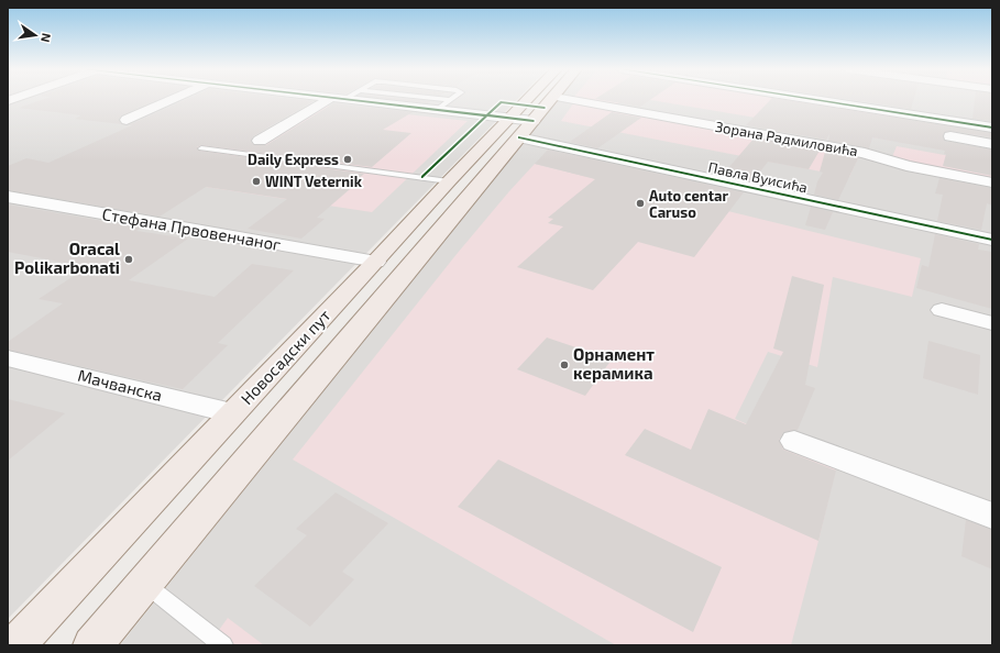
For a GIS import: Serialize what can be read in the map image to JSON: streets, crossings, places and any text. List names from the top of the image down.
{
  "streets": {
    "main road": ["Новосадски пут"],
    "street": [
      "Зорана Радмиловића",
      "Павла Вуисића",
      "Стефана Првовенчаног",
      "Мачванска"
    ]
  },
  "crossings": [
    ["Павла Вуисића", "Новосадски пут"],
    ["Стефана Првовенчаног", "Новосадски пут"],
    ["Новосадски пут", "Мачванска"]
  ],
  "places": [
    "Daily Express",
    "WINT Veternik",
    "Auto centar Caruso",
    "Oracal Polikarbonati",
    "Орнамент керамика"
  ],
  "north": "right"
}
